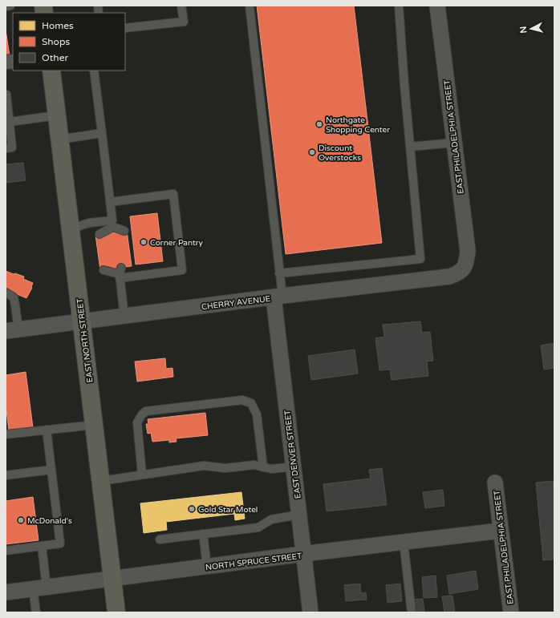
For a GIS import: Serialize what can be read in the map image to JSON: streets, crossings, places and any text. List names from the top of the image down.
{
  "streets": {
    "main road": ["EAST NORTH STREET"],
    "street": [
      "EAST PHILADELPHIA STREET",
      "CHERRY AVENUE",
      "EAST DENVER STREET",
      "NORTH SPRUCE STREET"
    ]
  },
  "crossings": [
    ["EAST PHILADELPHIA STREET", "CHERRY AVENUE"],
    ["EAST PHILADELPHIA STREET", "NORTH SPRUCE STREET"],
    ["CHERRY AVENUE", "EAST NORTH STREET"],
    ["CHERRY AVENUE", "EAST DENVER STREET"],
    ["EAST NORTH STREET", "NORTH SPRUCE STREET"],
    ["EAST DENVER STREET", "NORTH SPRUCE STREET"]
  ],
  "places": [
    "Northgate Shopping Center",
    "Discount Overstocks",
    "Corner Pantry",
    "Gold Star Motel",
    "McDonald's"
  ],
  "legend": ["Homes", "Shops", "Other"],
  "north": "left"
}
